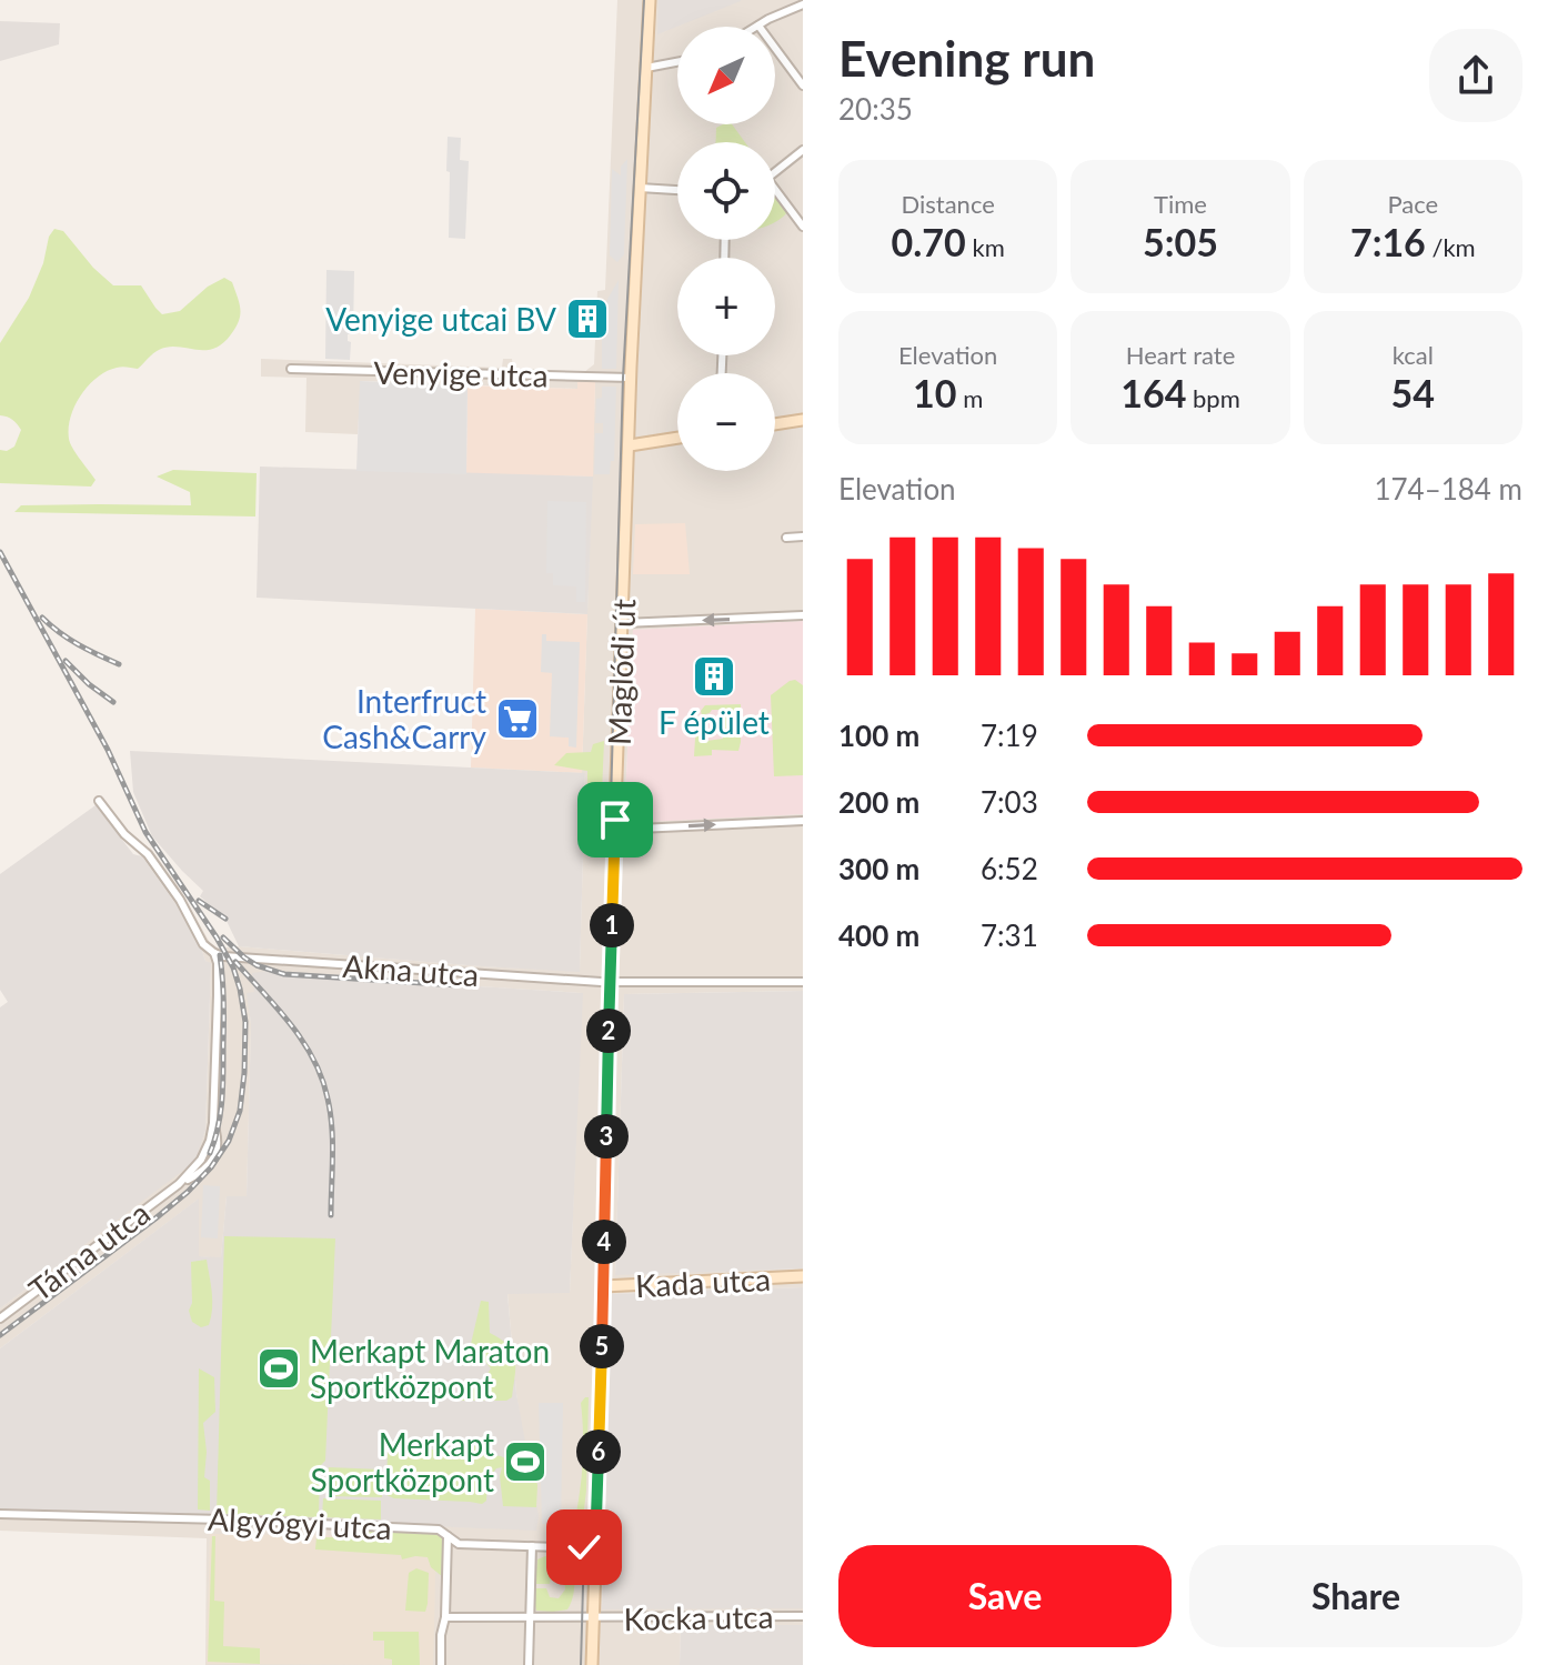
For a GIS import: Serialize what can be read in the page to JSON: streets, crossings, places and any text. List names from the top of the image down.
{
  "streets": {
    "street": [
      "Venyige utca",
      "Maglódi út",
      "Akna utca",
      "Tárna utca",
      "Kada utca",
      "Algyógyi utca",
      "Kocka utca"
    ]
  },
  "crossings": [
    ["Venyige utca", "Maglódi út"],
    ["Maglódi út", "Akna utca"],
    ["Maglódi út", "Kada utca"],
    ["Maglódi út", "Algyógyi utca"],
    ["Maglódi út", "Kocka utca"],
    ["Akna utca", "Tárna utca"]
  ],
  "places": {
    "building": ["Venyige utcai BV", "F épület"],
    "supermarket": ["Interfruct Cash&Carry"],
    "sports": ["Merkapt Maraton Sportközpont", "Merkapt Sportközpont"]
  },
  "north": "bottom left",
  "page": {
    "heading": ["Evening run", "20:35"],
    "map_buttons": ["+", "−"],
    "stats": [
      ["Distance", "0.70 km"],
      ["Time", "5:05"],
      ["Pace", "7:16 /km"],
      ["Elevation", "10 m"],
      ["Heart rate", "164 bpm"],
      ["kcal", "54"]
    ],
    "chart": ["Elevation", "174–184 m"],
    "list": [
      {
        "name": "100 m",
        "note": "7:19"
      },
      {
        "name": "200 m",
        "note": "7:03"
      },
      {
        "name": "300 m",
        "note": "6:52"
      },
      {
        "name": "400 m",
        "note": "7:31"
      }
    ],
    "pins": [
      "1",
      "2",
      "3",
      "4",
      "5",
      "6"
    ],
    "buttons": ["Save", "Share"]
  }
}
